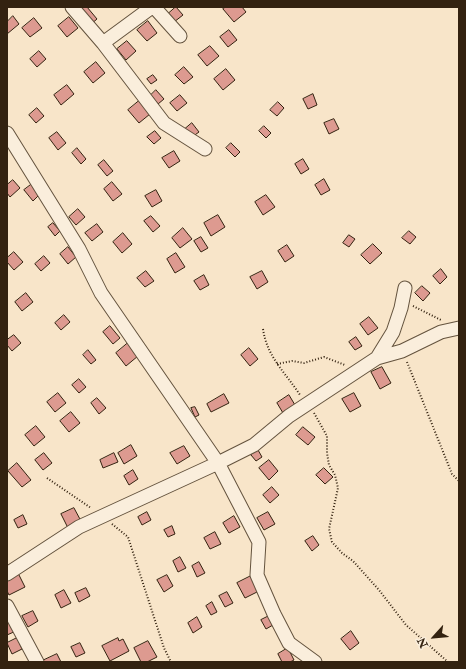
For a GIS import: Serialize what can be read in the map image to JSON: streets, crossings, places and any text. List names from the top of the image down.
{
  "north": "bottom left"
}
